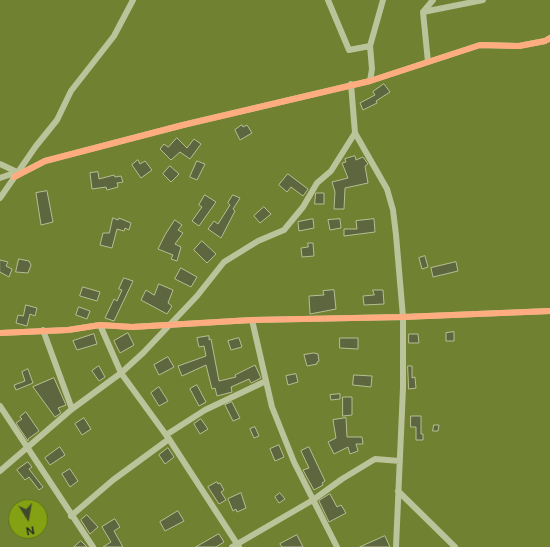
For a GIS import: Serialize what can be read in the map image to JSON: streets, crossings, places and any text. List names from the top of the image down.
{
  "north": "bottom"
}
